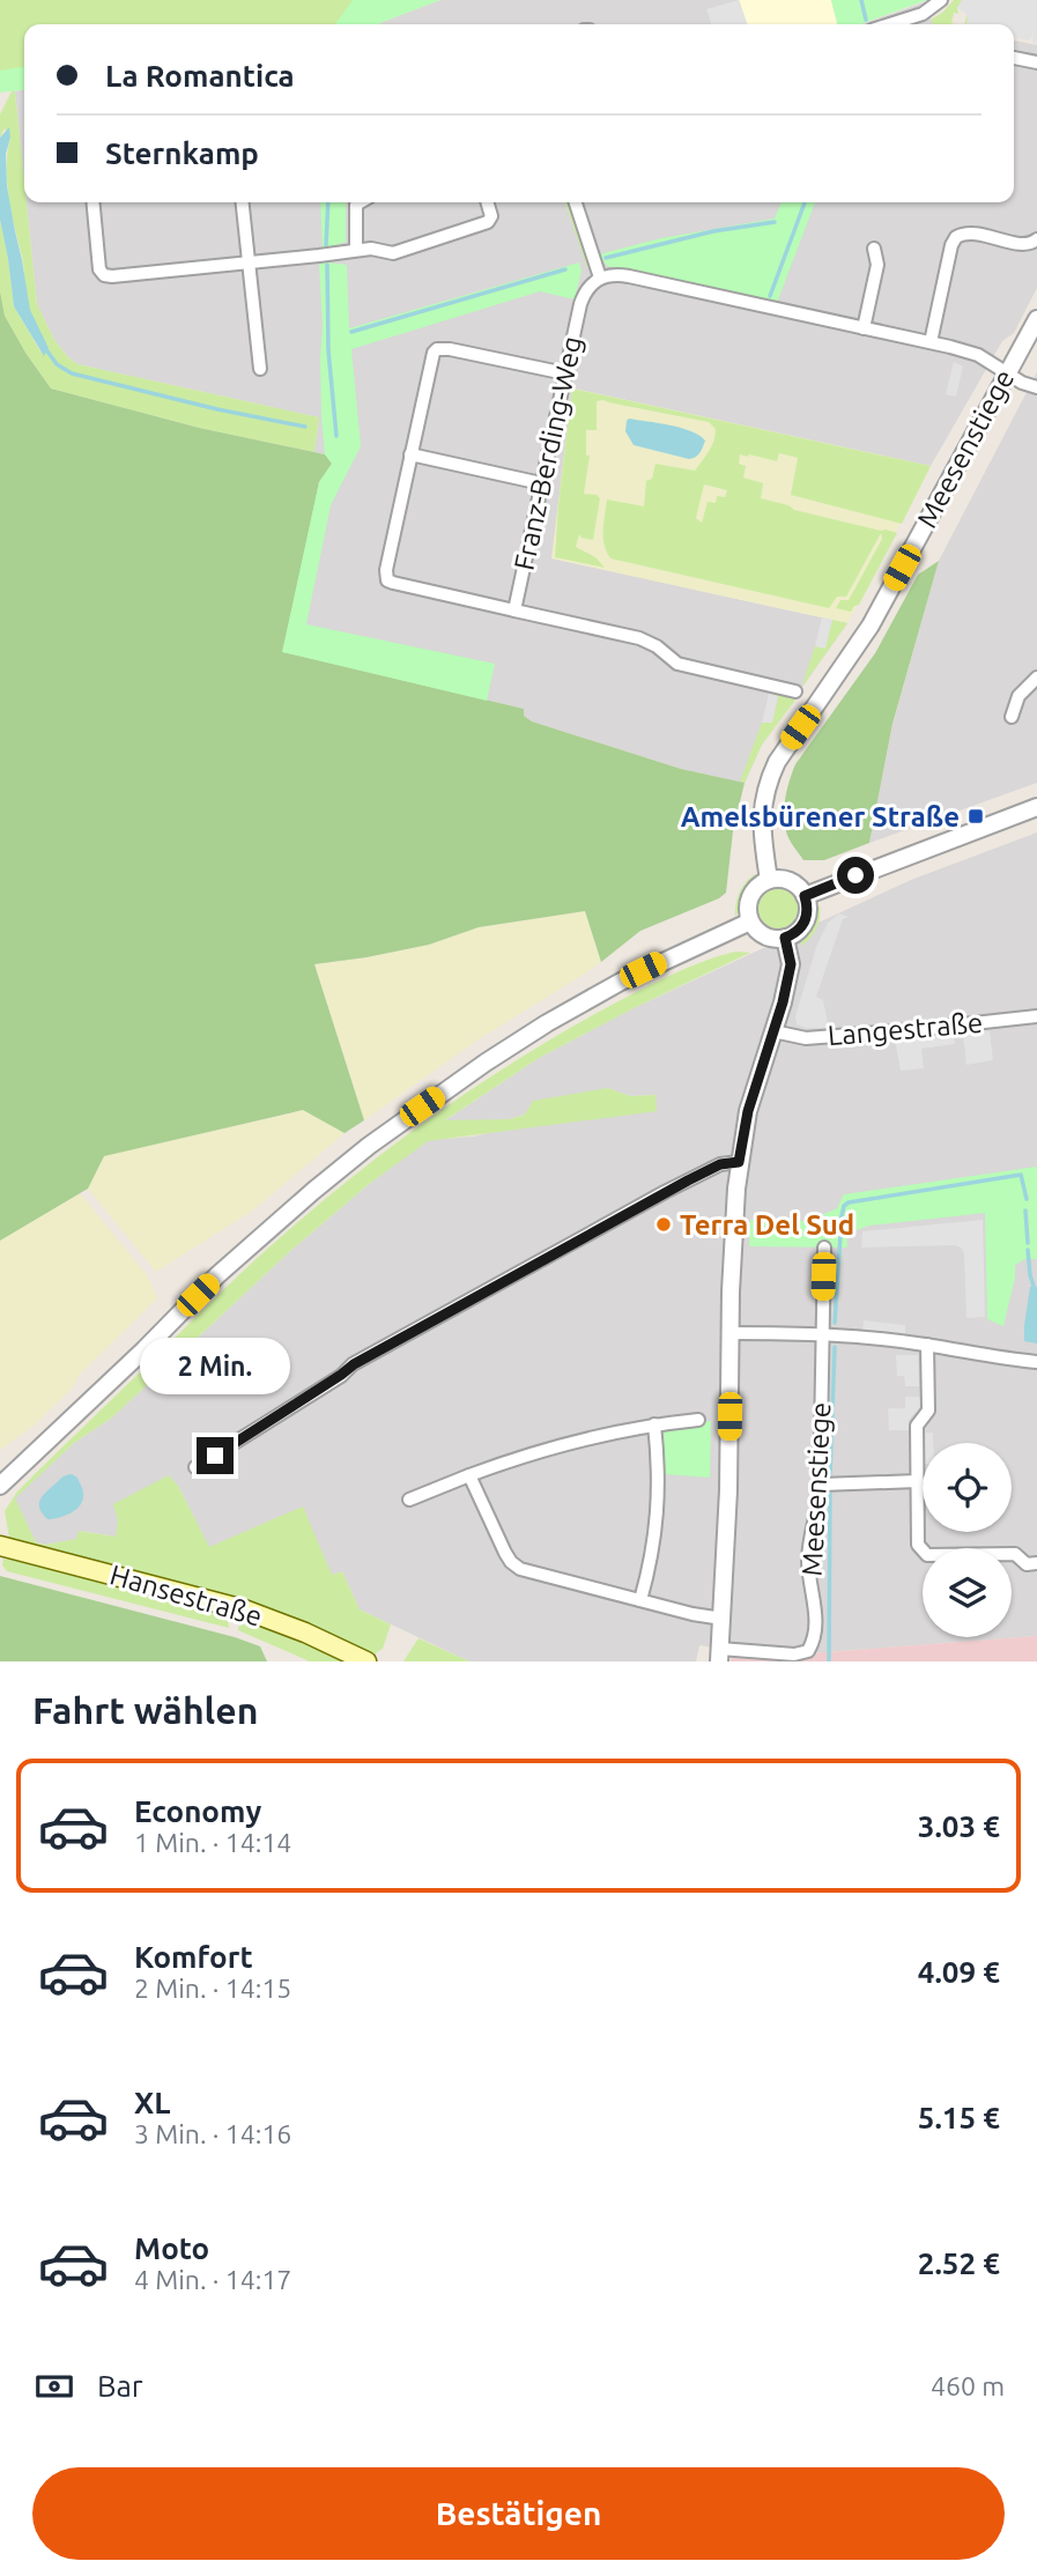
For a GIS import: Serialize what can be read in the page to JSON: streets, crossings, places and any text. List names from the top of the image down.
{
  "streets": {
    "main road": ["Hansestraße"],
    "street": ["Meesenstiege", "Franz-Berding-Weg", "Langestraße"]
  },
  "crossings": [
    ["Meesenstiege", "Langestraße"]
  ],
  "places": {
    "transit": ["Amelsbürener Straße"],
    "other": ["Terra Del Sud"]
  },
  "page": {
    "banner": ["La Romantica", "Sternkamp"],
    "bubble": "2 Min.",
    "heading": "Fahrt wählen",
    "list": [
      {
        "name": "Economy",
        "note": "1 Min. · 14:14",
        "value": "3.03 €"
      },
      {
        "name": "Komfort",
        "note": "2 Min. · 14:15",
        "value": "4.09 €"
      },
      {
        "name": "XL",
        "note": "3 Min. · 14:16",
        "value": "5.15 €"
      },
      {
        "name": "Moto",
        "note": "4 Min. · 14:17",
        "value": "2.52 €"
      }
    ],
    "pay": ["Bar", "460 m"],
    "buttons": "Bestätigen"
  }
}
